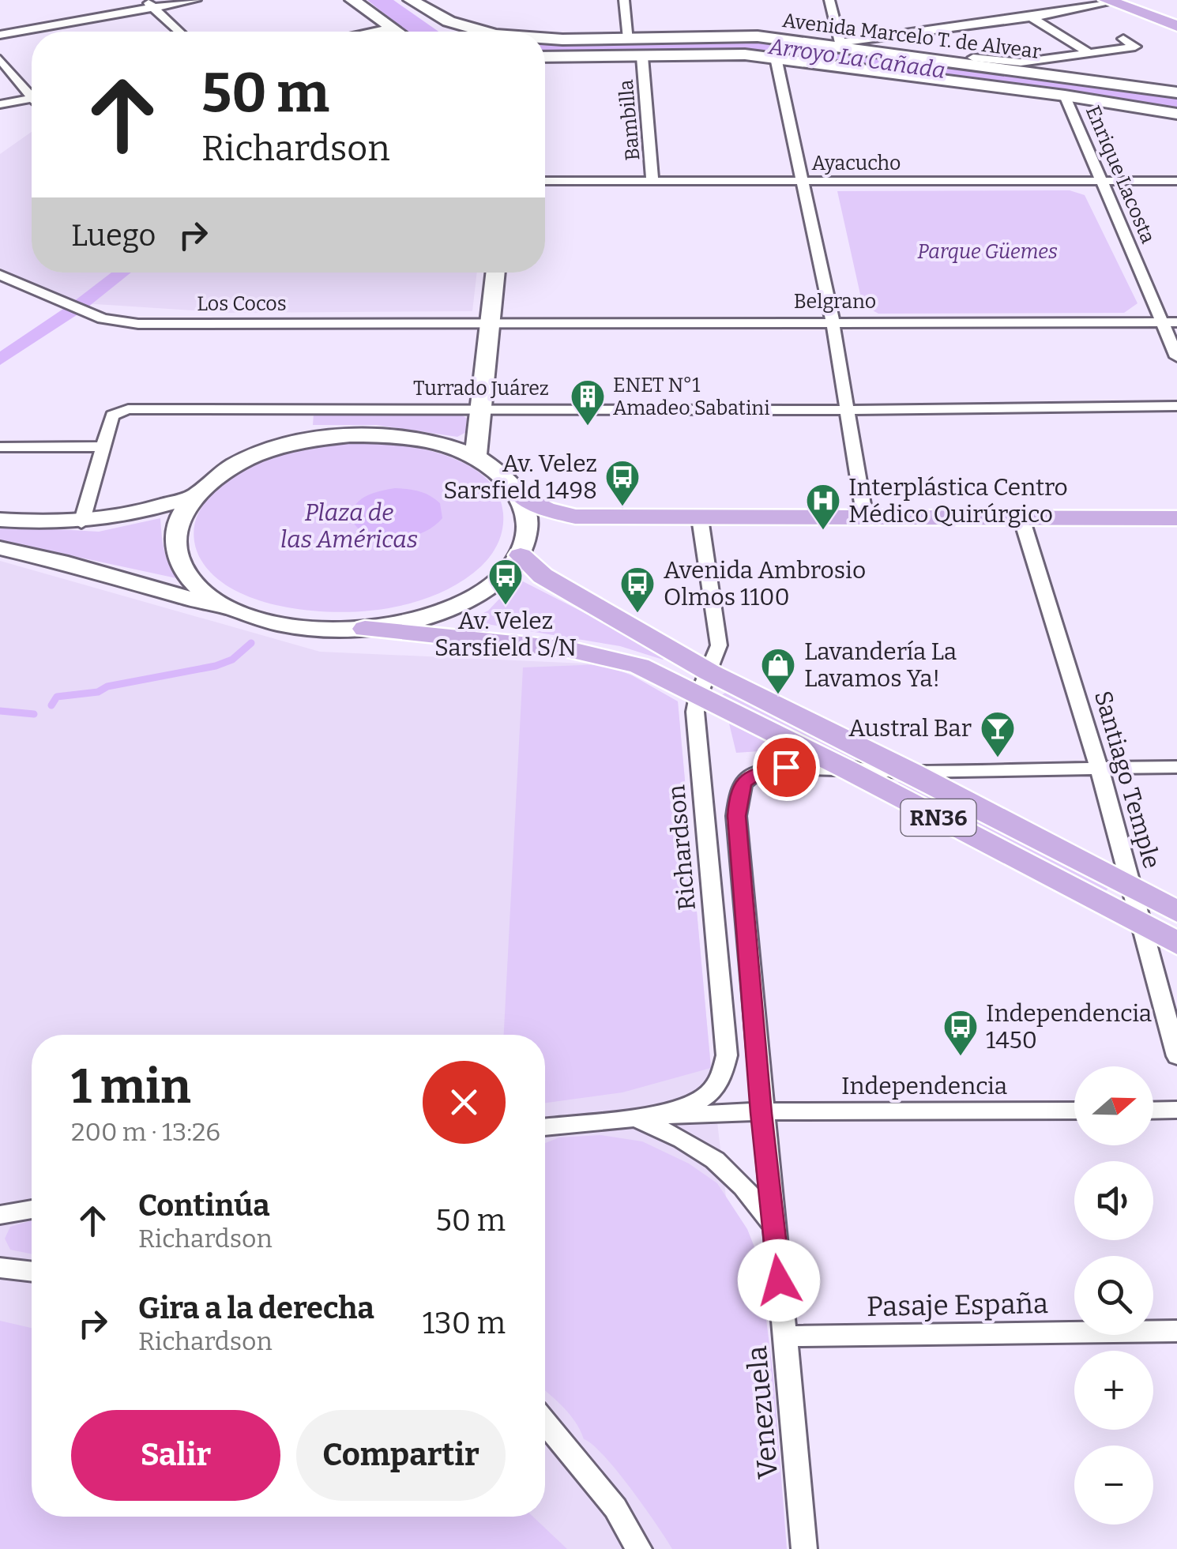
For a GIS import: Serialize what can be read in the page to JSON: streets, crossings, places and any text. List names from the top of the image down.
{
  "streets": {
    "main road": ["Avenida Marcelo T. de Alvear", "RN36"],
    "street": [
      "Bambilla",
      "Ayacucho",
      "Enrique Lacosta",
      "Belgrano",
      "Los Cocos",
      "Turrado Juárez",
      "Santiago Temple",
      "Richardson",
      "Independencia",
      "Pasaje España",
      "Venezuela"
    ]
  },
  "crossings": [
    ["Avenida Marcelo T. de Alvear", "Bambilla"],
    ["Avenida Marcelo T. de Alvear", "Enrique Lacosta"],
    ["Bambilla", "Ayacucho"],
    ["Ayacucho", "Enrique Lacosta"],
    ["Enrique Lacosta", "Belgrano"],
    ["Belgrano", "Los Cocos"],
    ["Santiago Temple", "RN36"],
    ["RN36", "Richardson"],
    ["Richardson", "Independencia"],
    ["Richardson", "Venezuela"],
    ["Independencia", "Venezuela"],
    ["Pasaje España", "Venezuela"]
  ],
  "water": ["Arroyo La Cañada"],
  "parks": ["Parque Güemes", "Plaza de las Américas"],
  "places": {
    "building": ["ENET N°1 Amadeo Sabatini"],
    "bus stop": [
      "Av. Velez Sarsfield 1498",
      "Av. Velez Sarsfield S/N",
      "Avenida Ambrosio Olmos 1100",
      "Independencia 1450"
    ],
    "hospital": ["Interplástica Centro Médico Quirúrgico"],
    "shop": ["Lavandería La Lavamos Ya!"],
    "bar": ["Austral Bar"]
  },
  "north": "right",
  "page": {
    "turn": ["50 m", "Richardson"],
    "then": "Luego",
    "heading": ["1 min", "200 m · 13:26"],
    "map_buttons": ["+", "−"],
    "list": [
      {
        "name": "Continúa",
        "note": "Richardson",
        "value": "50 m"
      },
      {
        "name": "Gira a la derecha",
        "note": "Richardson",
        "value": "130 m"
      }
    ],
    "buttons": ["Salir", "Compartir"]
  }
}
